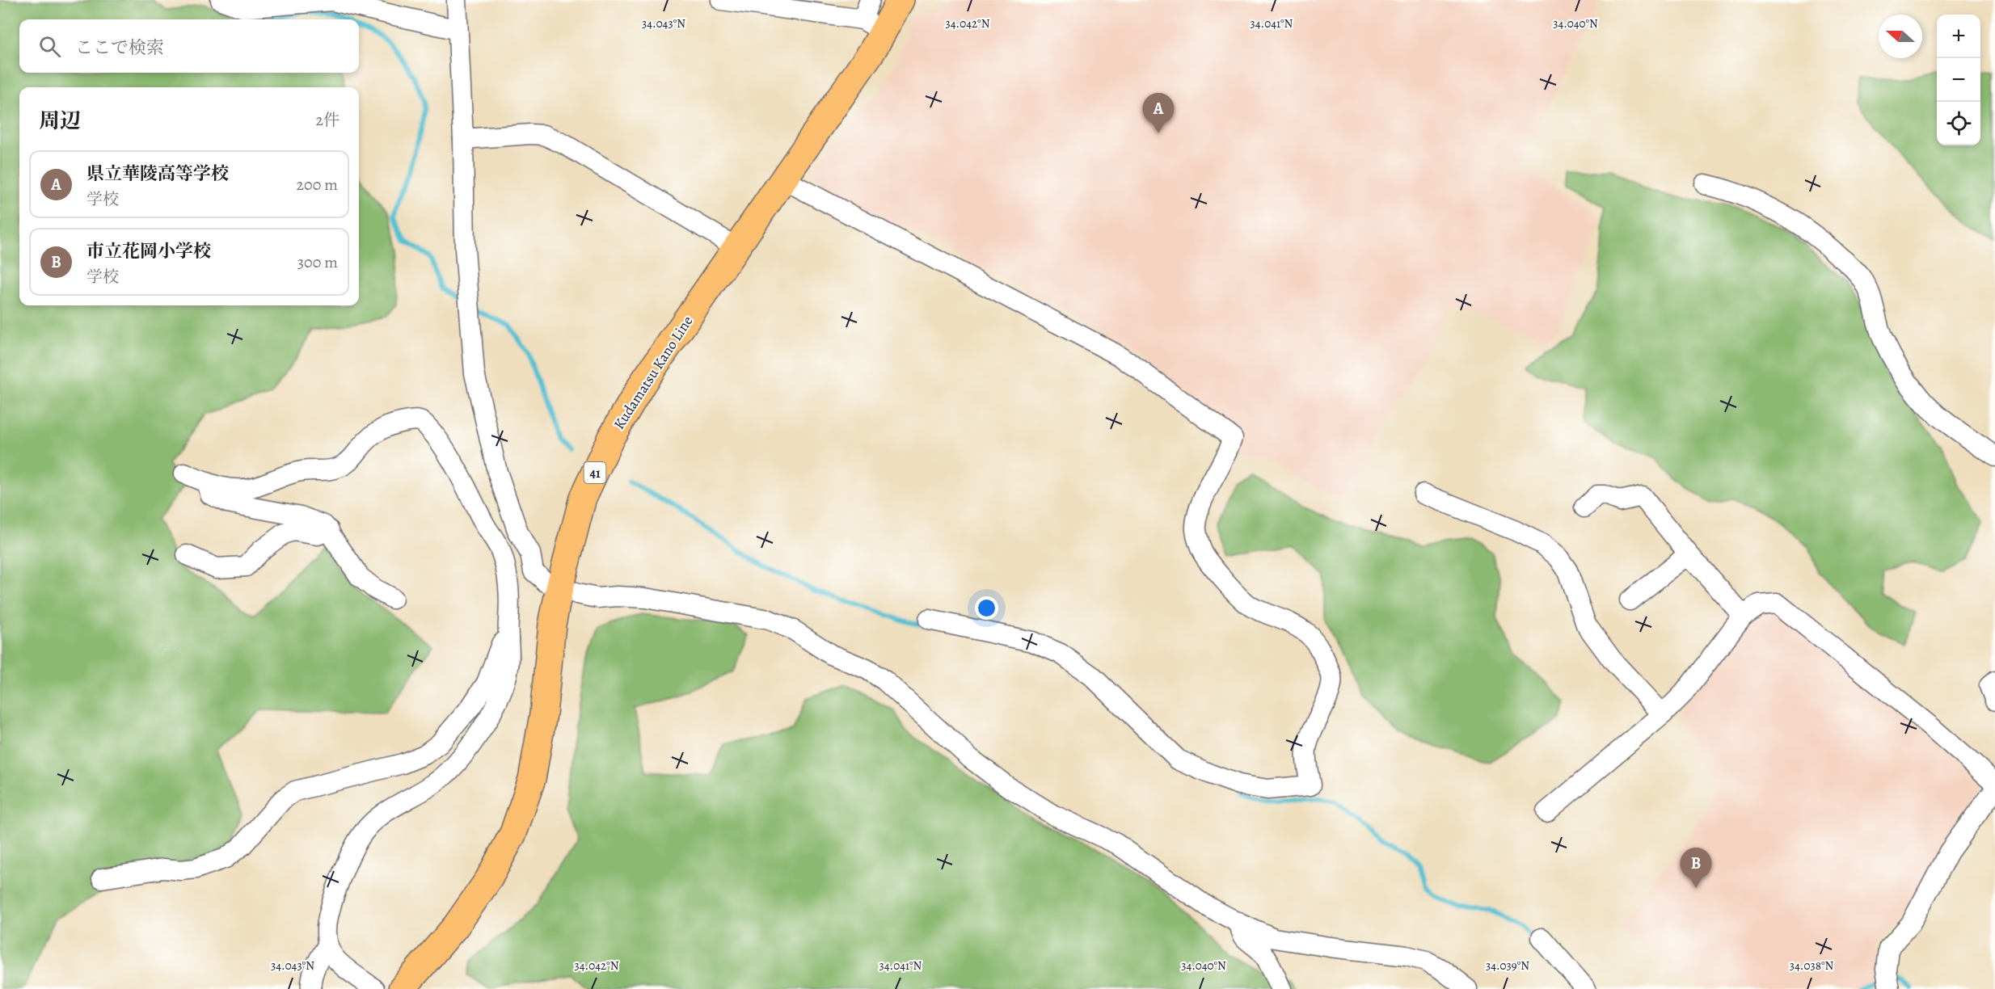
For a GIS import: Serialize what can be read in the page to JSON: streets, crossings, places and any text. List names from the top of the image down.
{
  "streets": {
    "main road": ["Kudamatsu Kano Line", "41"]
  },
  "north": "left",
  "page": {
    "map_buttons": ["+", "−"],
    "search": "ここで検索",
    "heading": ["周辺", "2件"],
    "pins": ["A", "B"],
    "list": [
      {
        "mark": "A",
        "name": "県立華陵高等学校",
        "note": "学校",
        "value": "200 m"
      },
      {
        "mark": "B",
        "name": "市立花岡小学校",
        "note": "学校",
        "value": "300 m"
      }
    ]
  },
  "coordinates": [
    "34.040°N",
    "34.043°N",
    "34.042°N",
    "34.041°N",
    "34.039°N",
    "34.038°N"
  ]
}
